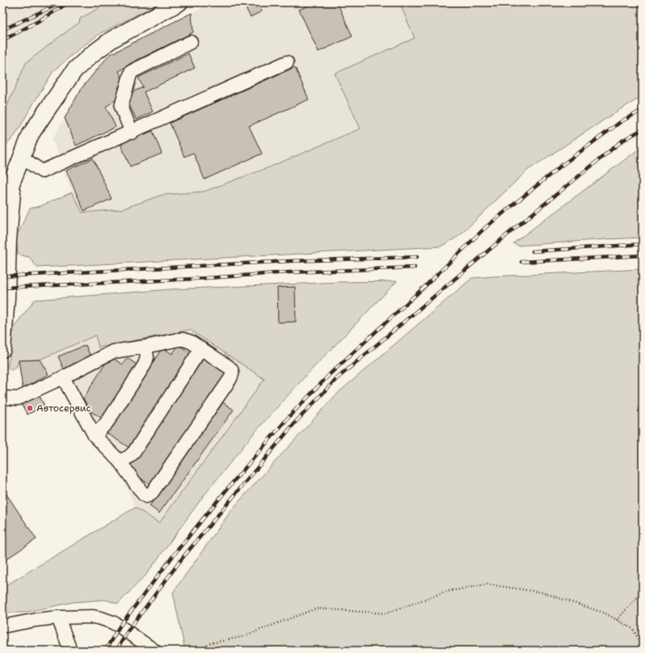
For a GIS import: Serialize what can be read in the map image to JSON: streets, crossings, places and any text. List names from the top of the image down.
{
  "places": ["Автосервис"]
}
